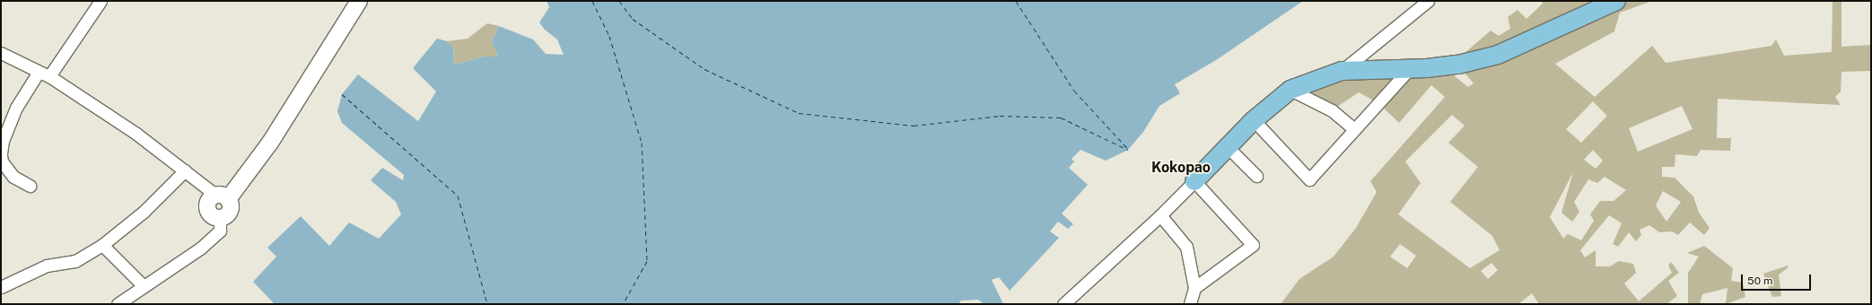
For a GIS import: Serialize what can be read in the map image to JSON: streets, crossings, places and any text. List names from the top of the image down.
{
  "districts": ["Kokopao"],
  "scale_bar": "50 m"
}
